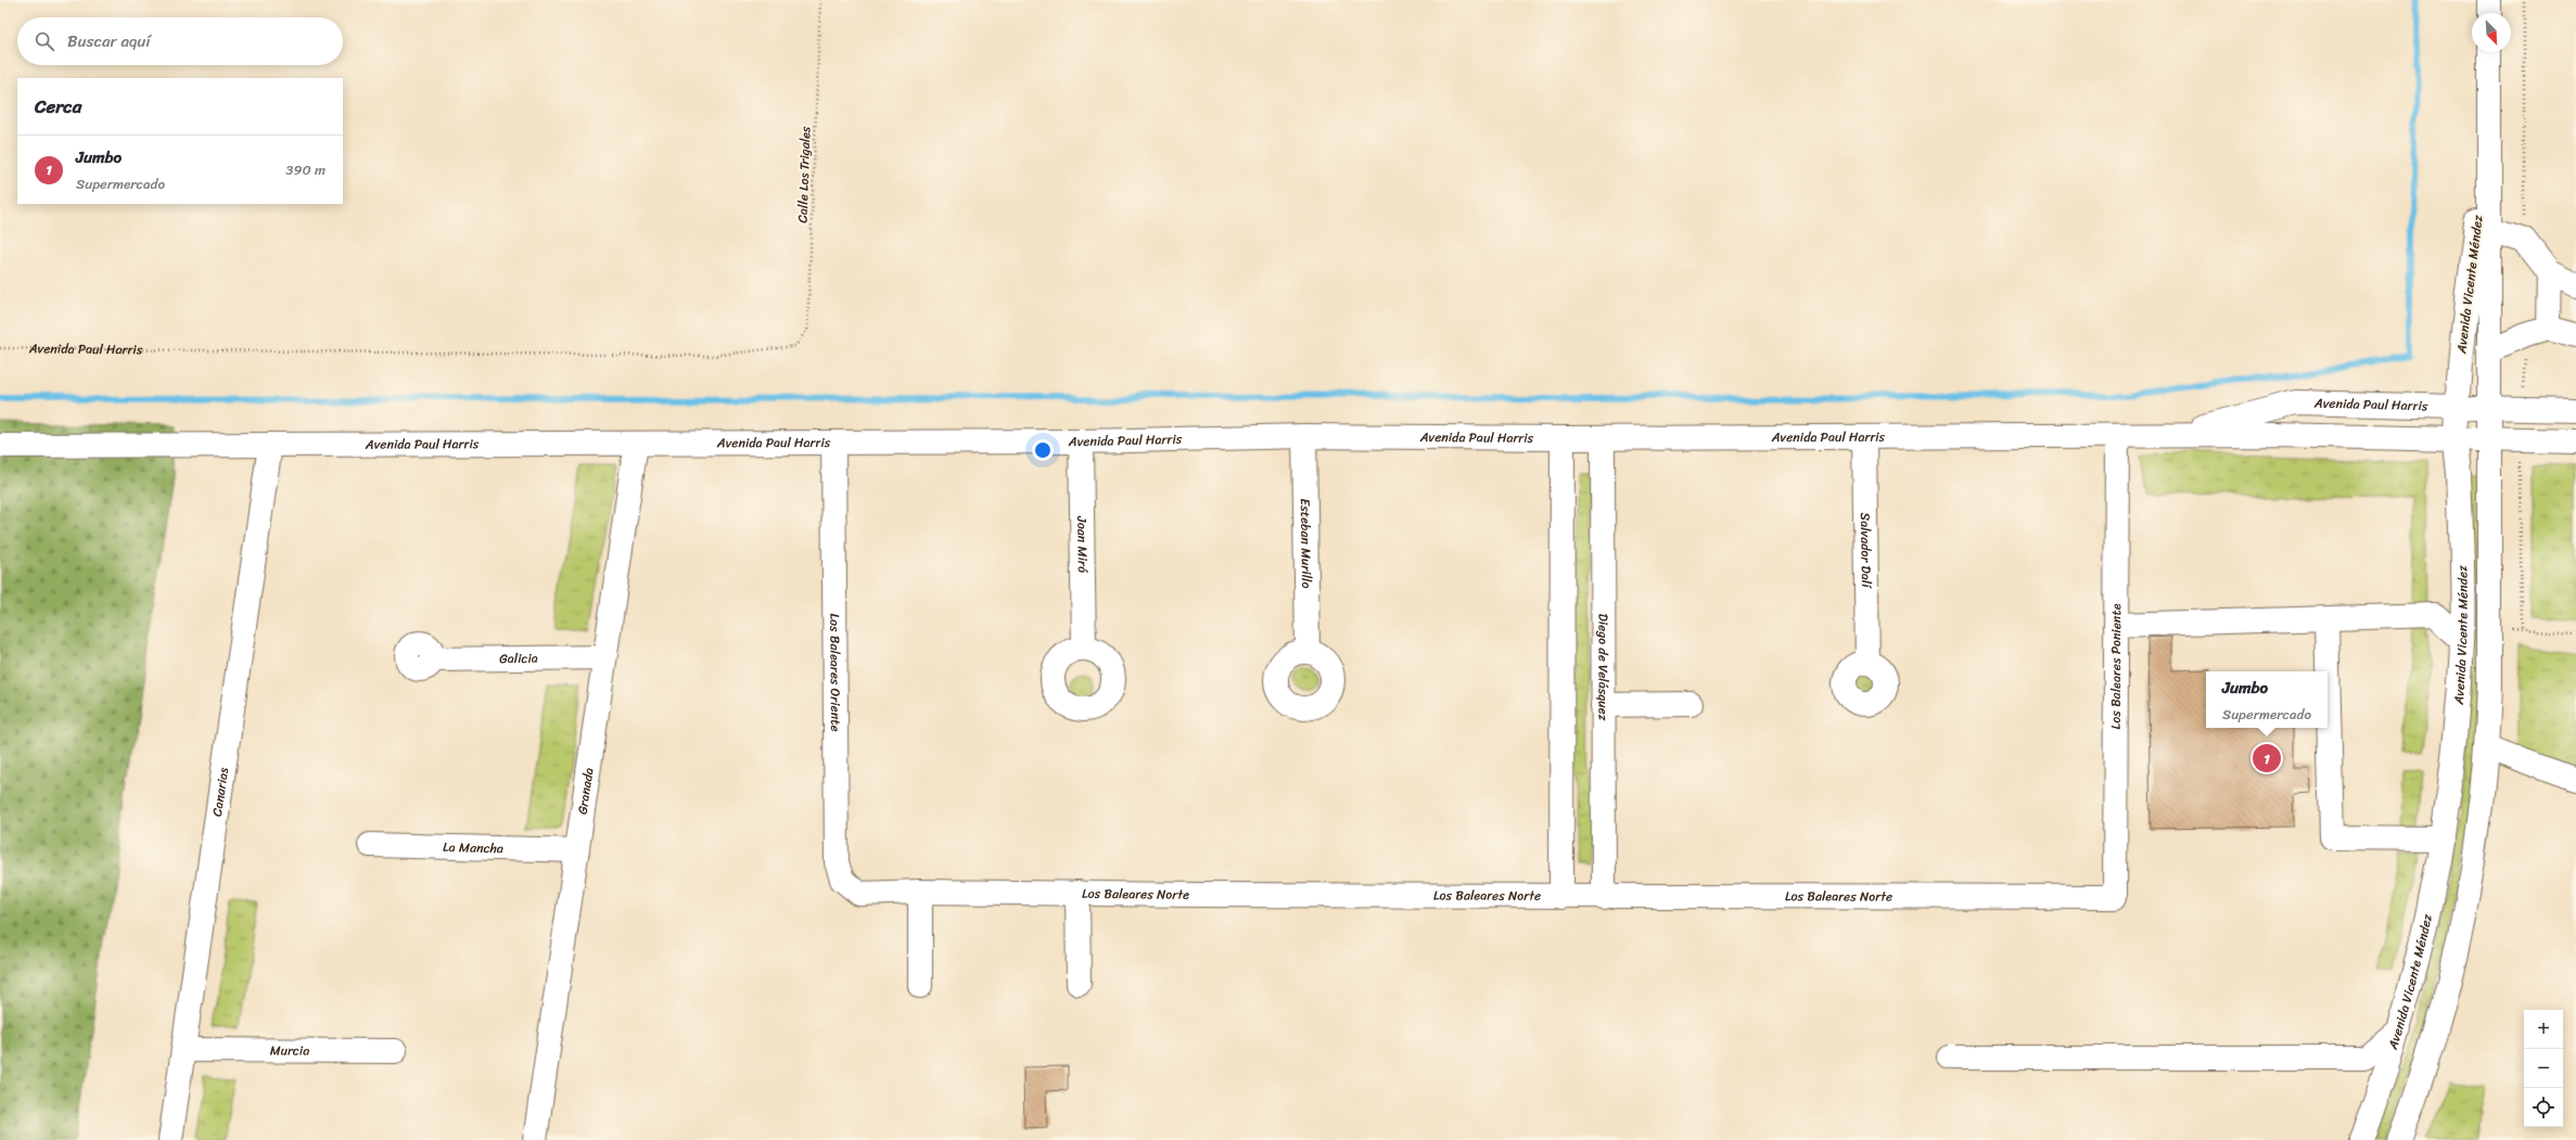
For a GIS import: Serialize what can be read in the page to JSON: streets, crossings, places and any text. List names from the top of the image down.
{
  "streets": {
    "street": [
      "Avenida Vicente Méndez",
      "Avenida Paul Harris",
      "Esteban Murillo",
      "Joan Miró",
      "Salvador Dalí",
      "Galicia",
      "Los Baleares Poniente",
      "Diego de Velásquez",
      "Los Baleares Oriente",
      "Granada",
      "Canarias",
      "La Mancha",
      "Los Baleares Norte",
      "Murcia"
    ],
    "path": ["Calle Los Trigales"]
  },
  "crossings": [
    ["Calle Los Trigales", "Avenida Paul Harris"],
    ["Avenida Vicente Méndez", "Avenida Paul Harris"],
    ["Avenida Paul Harris", "Esteban Murillo"],
    ["Avenida Paul Harris", "Joan Miró"],
    ["Avenida Paul Harris", "Salvador Dalí"],
    ["Avenida Paul Harris", "Los Baleares Poniente"],
    ["Avenida Paul Harris", "Diego de Velásquez"],
    ["Avenida Paul Harris", "Los Baleares Oriente"],
    ["Avenida Paul Harris", "Granada"],
    ["Avenida Paul Harris", "Canarias"],
    ["Galicia", "Granada"],
    ["Los Baleares Poniente", "Los Baleares Norte"],
    ["Diego de Velásquez", "Los Baleares Norte"],
    ["Los Baleares Oriente", "Los Baleares Norte"],
    ["Granada", "La Mancha"],
    ["Canarias", "Murcia"]
  ],
  "north": "bottom right",
  "page": {
    "search": "Buscar aquí",
    "heading": "Cerca",
    "list": [
      {
        "mark": "1",
        "name": "Jumbo",
        "note": "Supermercado",
        "value": "390 m"
      }
    ],
    "popup": ["Jumbo", "Supermercado"],
    "pins": "1",
    "map_buttons": ["+", "−"]
  }
}
